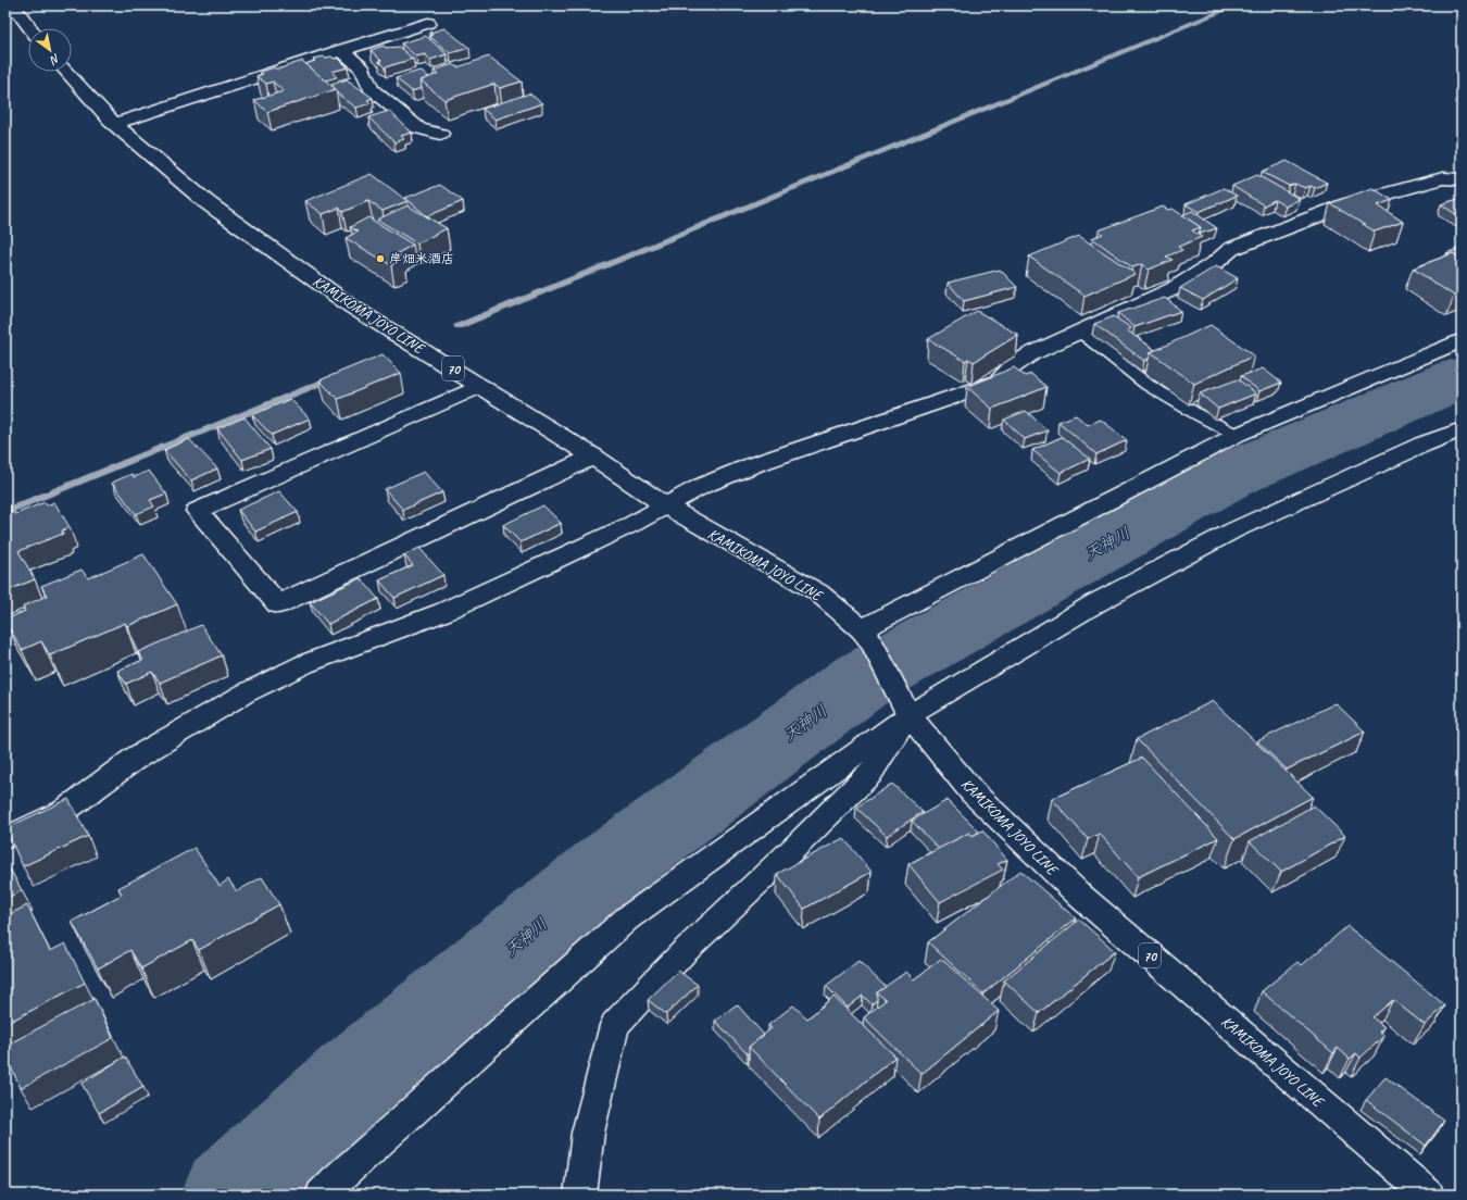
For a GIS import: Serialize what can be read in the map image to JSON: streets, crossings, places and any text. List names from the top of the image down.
{
  "streets": {
    "street": ["KAMIKOMA JOYO LINE", "70"]
  },
  "water": ["天神川"],
  "places": ["岸畑米酒店"],
  "north": "bottom right"
}
